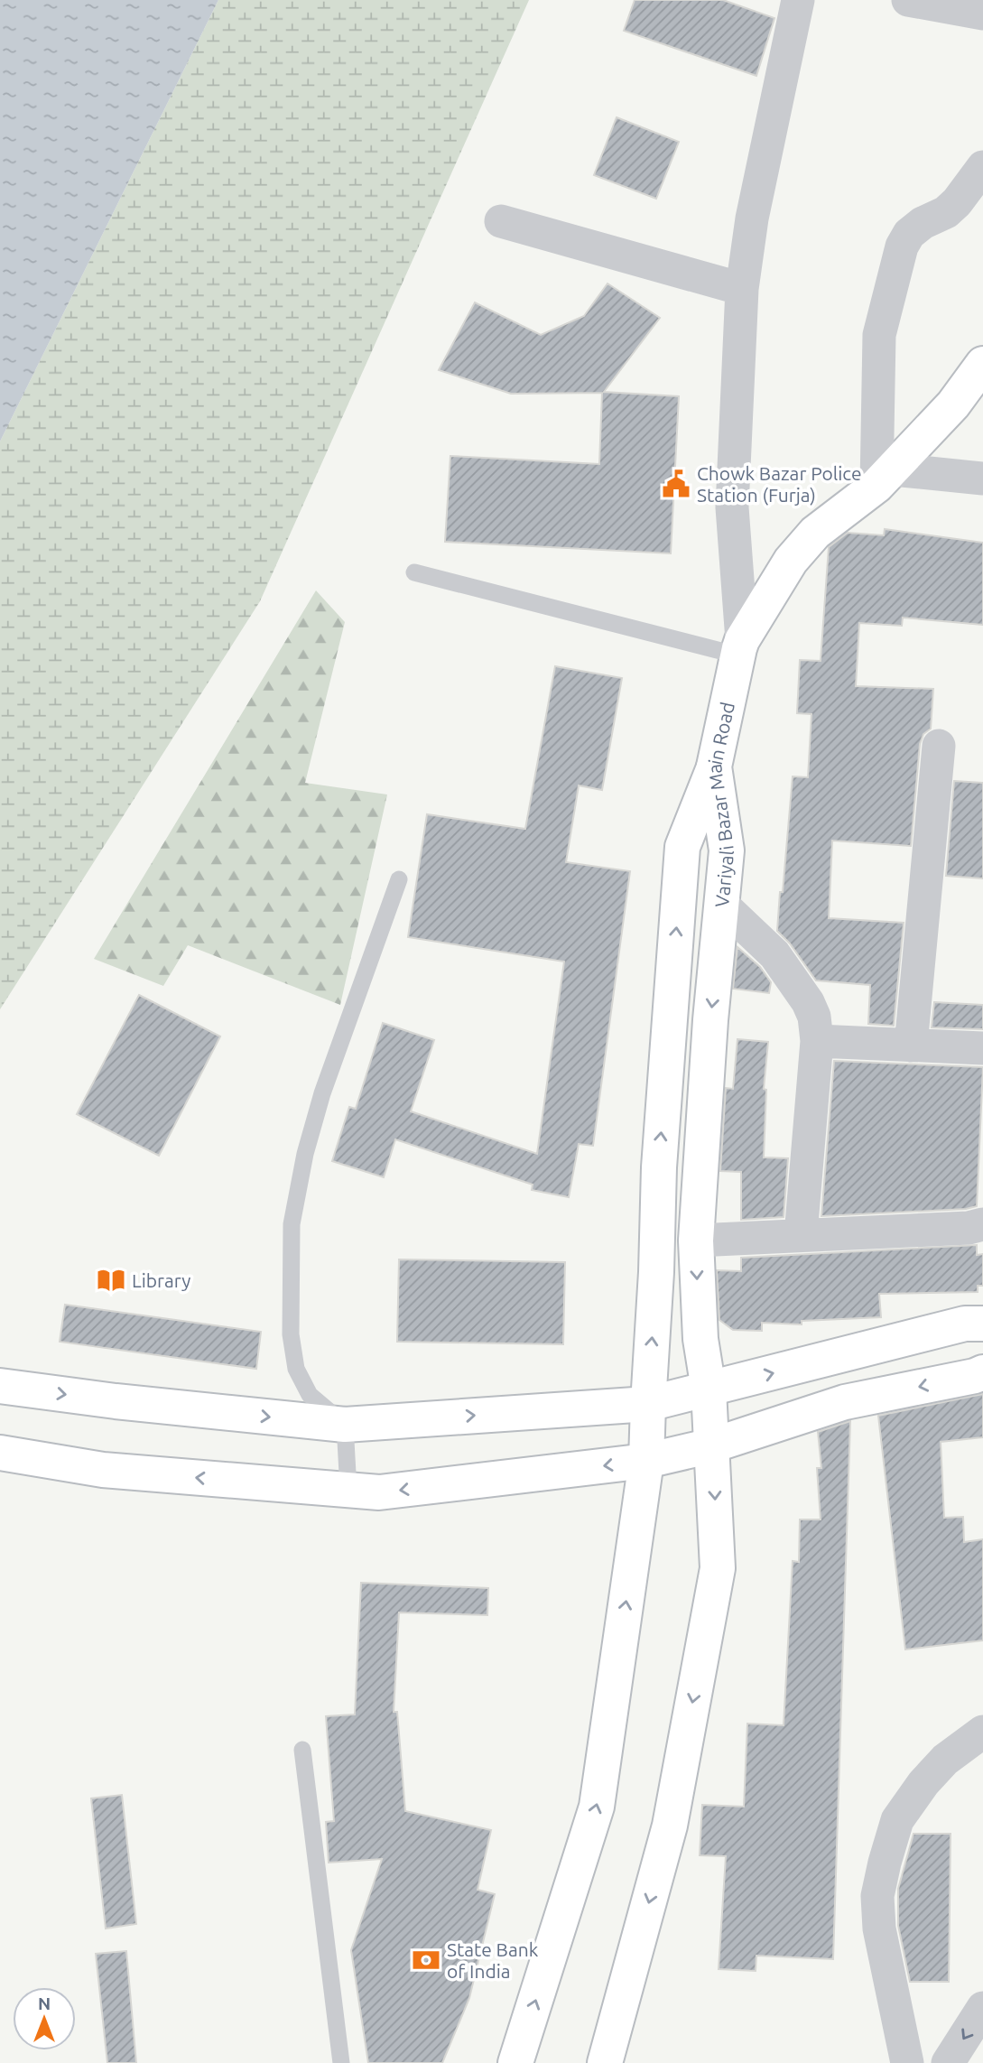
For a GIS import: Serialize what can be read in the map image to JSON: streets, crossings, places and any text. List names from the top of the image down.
{
  "streets": {
    "main road": ["Variyali Bazar Main Road"]
  },
  "places": {
    "public building": ["Chowk Bazar Police Station (Furja)"],
    "library": ["Library"],
    "bank": ["State Bank of India"]
  },
  "north": "top"
}
